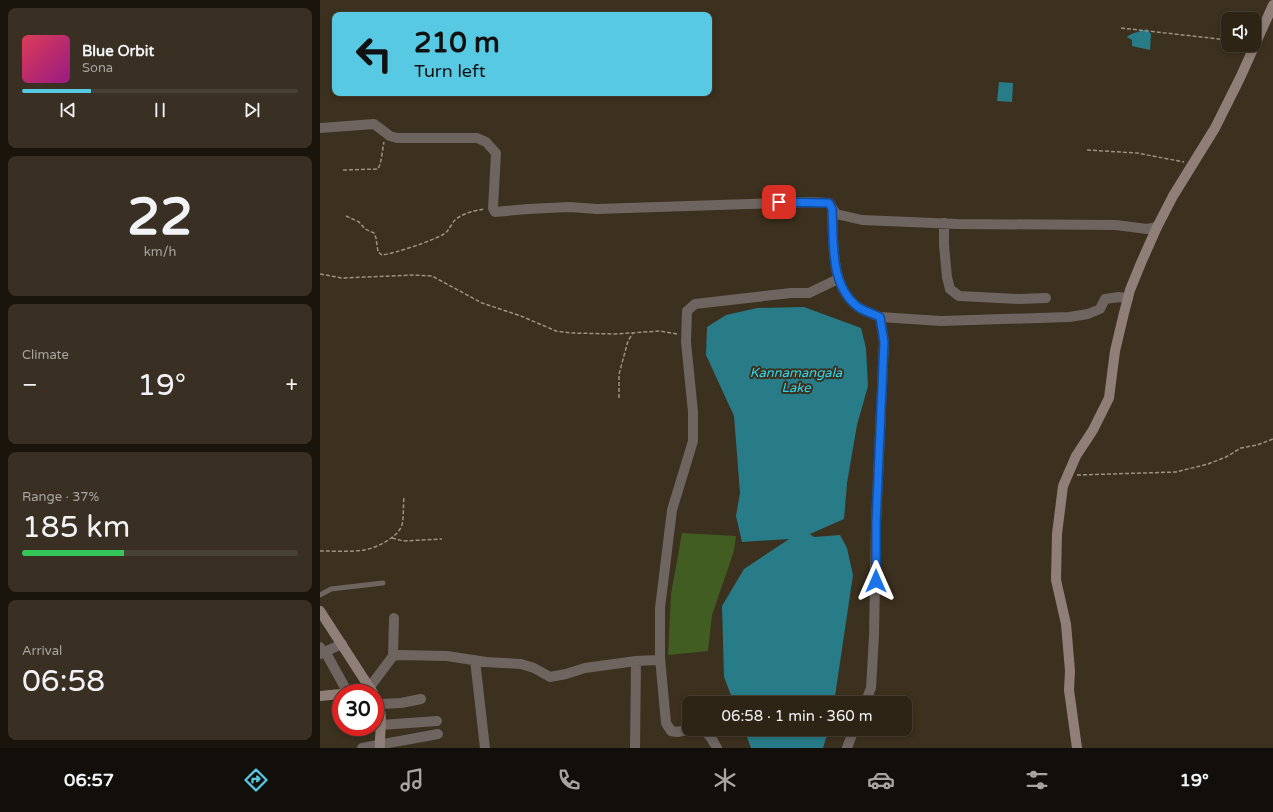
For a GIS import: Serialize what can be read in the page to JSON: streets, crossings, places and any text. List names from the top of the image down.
{
  "water": ["Kannamangala Lake"],
  "page": {
    "turn": ["210 m", "Turn left"],
    "song": ["Blue Orbit", "Sona"],
    "tile": [
      ["22", "km/h"],
      "Climate",
      ["Range · 37%", "185 km"],
      ["Arrival", "06:58"]
    ],
    "heat": ["−", "19°", "+"],
    "limit": "30",
    "trip": "06:58 · 1 min · 360 m",
    "tabs": ["06:57", "19°"]
  }
}
